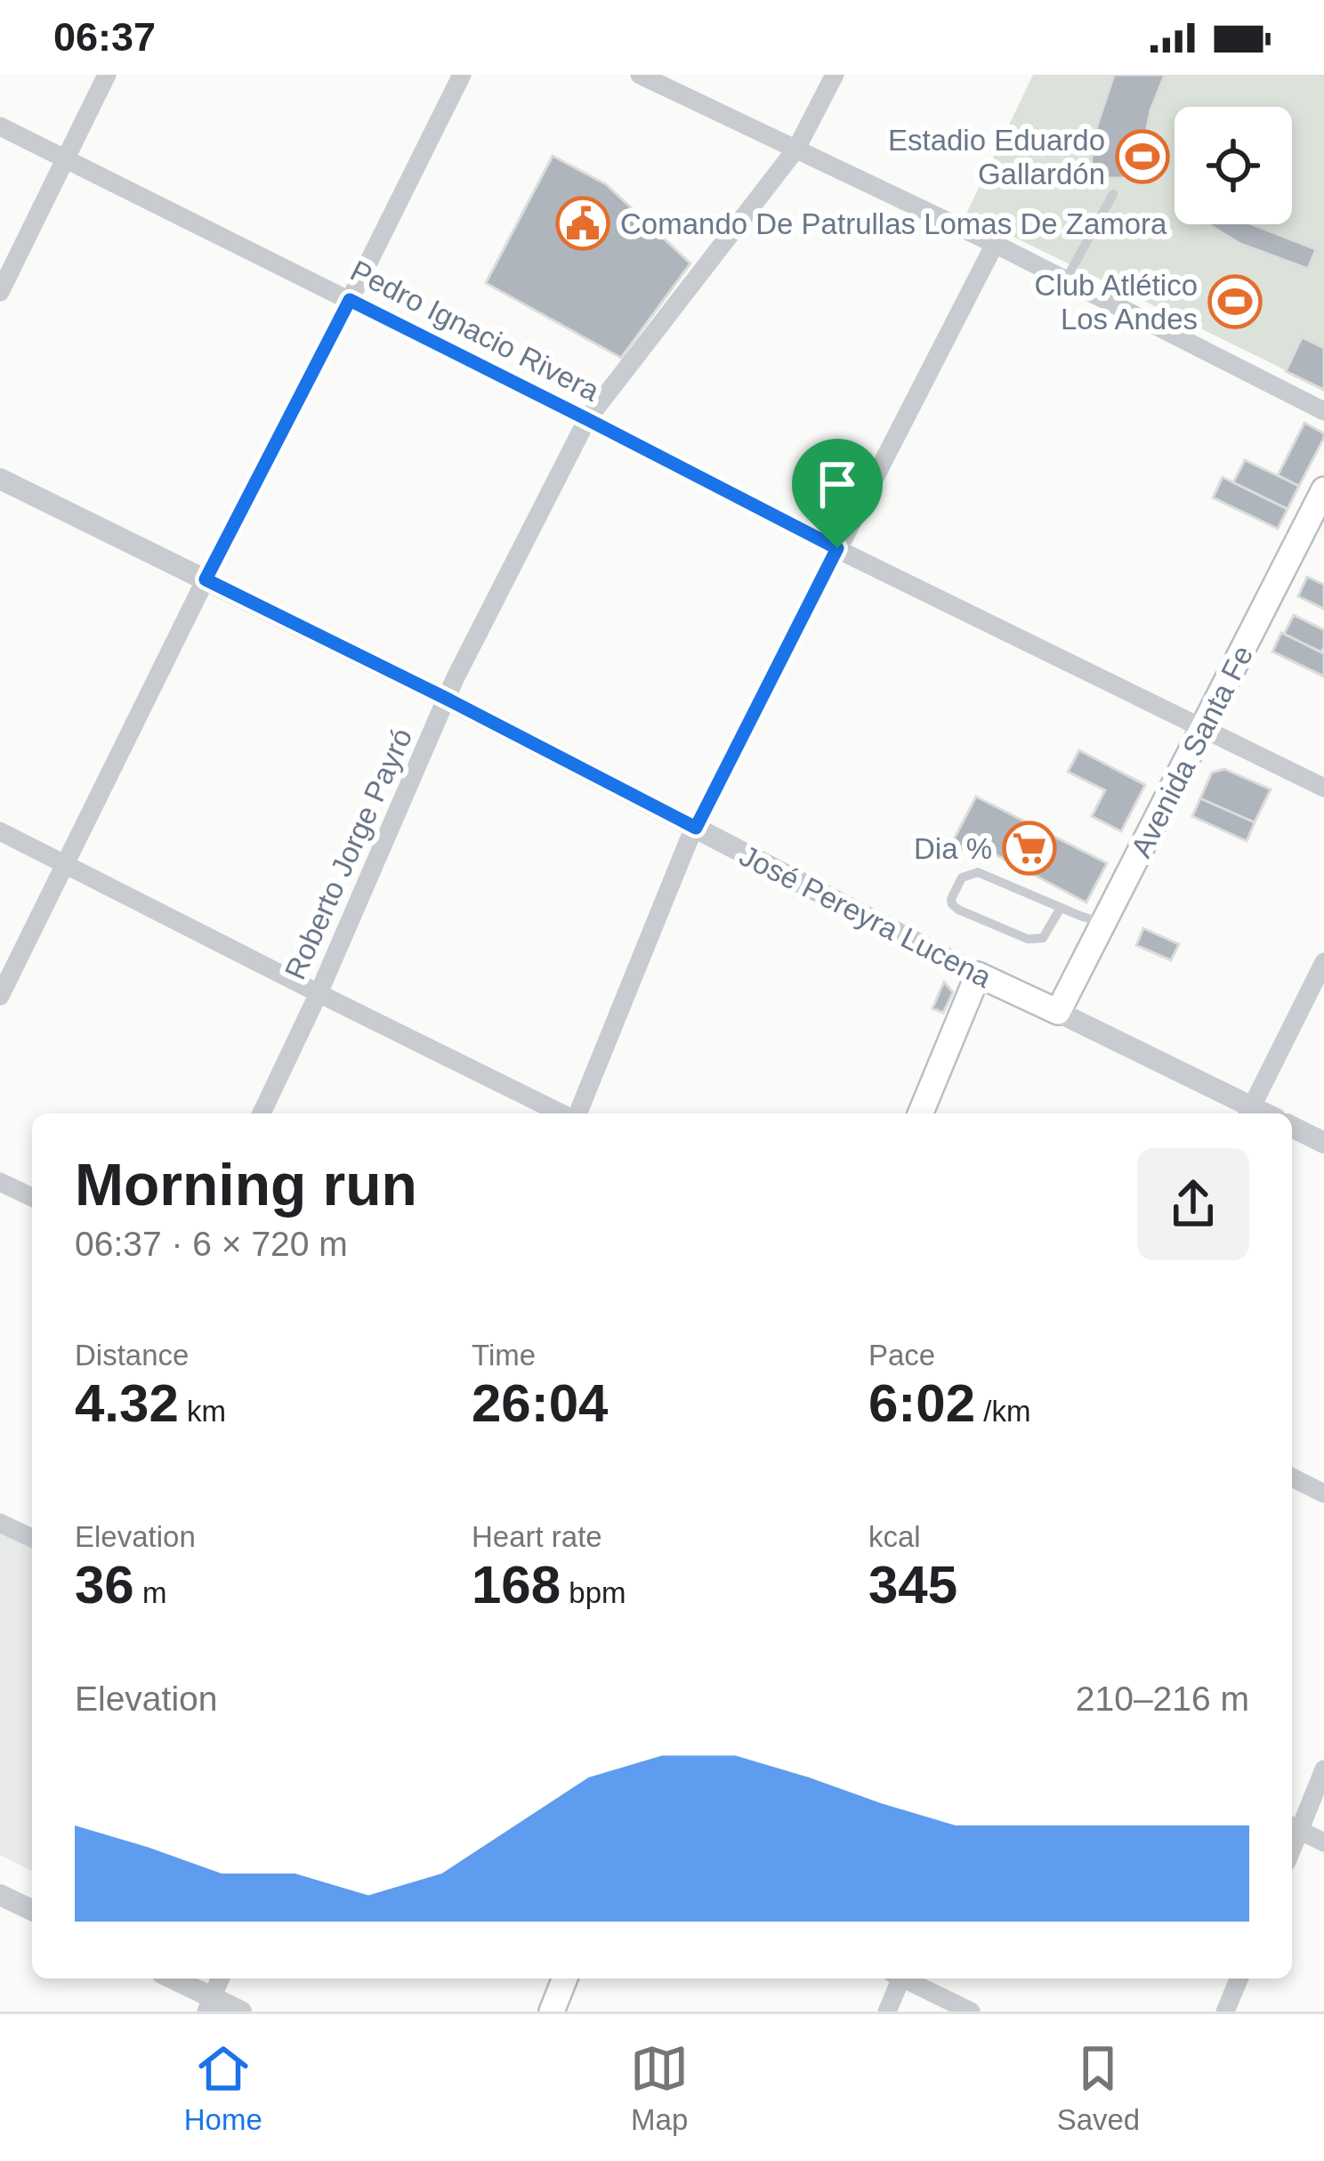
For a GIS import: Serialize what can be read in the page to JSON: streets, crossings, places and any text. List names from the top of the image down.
{
  "streets": {
    "main road": ["Avenida Santa Fe", "José Pereyra Lucena"],
    "street": ["Pedro Ignacio Rivera", "Roberto Jorge Payró"]
  },
  "crossings": [
    ["Pedro Ignacio Rivera", "Avenida Santa Fe"],
    ["Pedro Ignacio Rivera", "Roberto Jorge Payró"],
    ["Avenida Santa Fe", "José Pereyra Lucena"],
    ["Roberto Jorge Payró", "José Pereyra Lucena"]
  ],
  "places": {
    "sports": ["Estadio Eduardo Gallardón", "Club Atlético Los Andes"],
    "public building": ["Comando De Patrullas Lomas De Zamora"],
    "supermarket": ["Dia %"]
  },
  "page": {
    "status": "06:37",
    "heading": ["Morning run", "06:37 · 6 × 720 m"],
    "stats": [
      ["Distance", "4.32 km"],
      ["Time", "26:04"],
      ["Pace", "6:02 /km"],
      ["Elevation", "36 m"],
      ["Heart rate", "168 bpm"],
      ["kcal", "345"]
    ],
    "chart": ["Elevation", "210–216 m"],
    "tabs": ["Home", "Map", "Saved"]
  }
}
